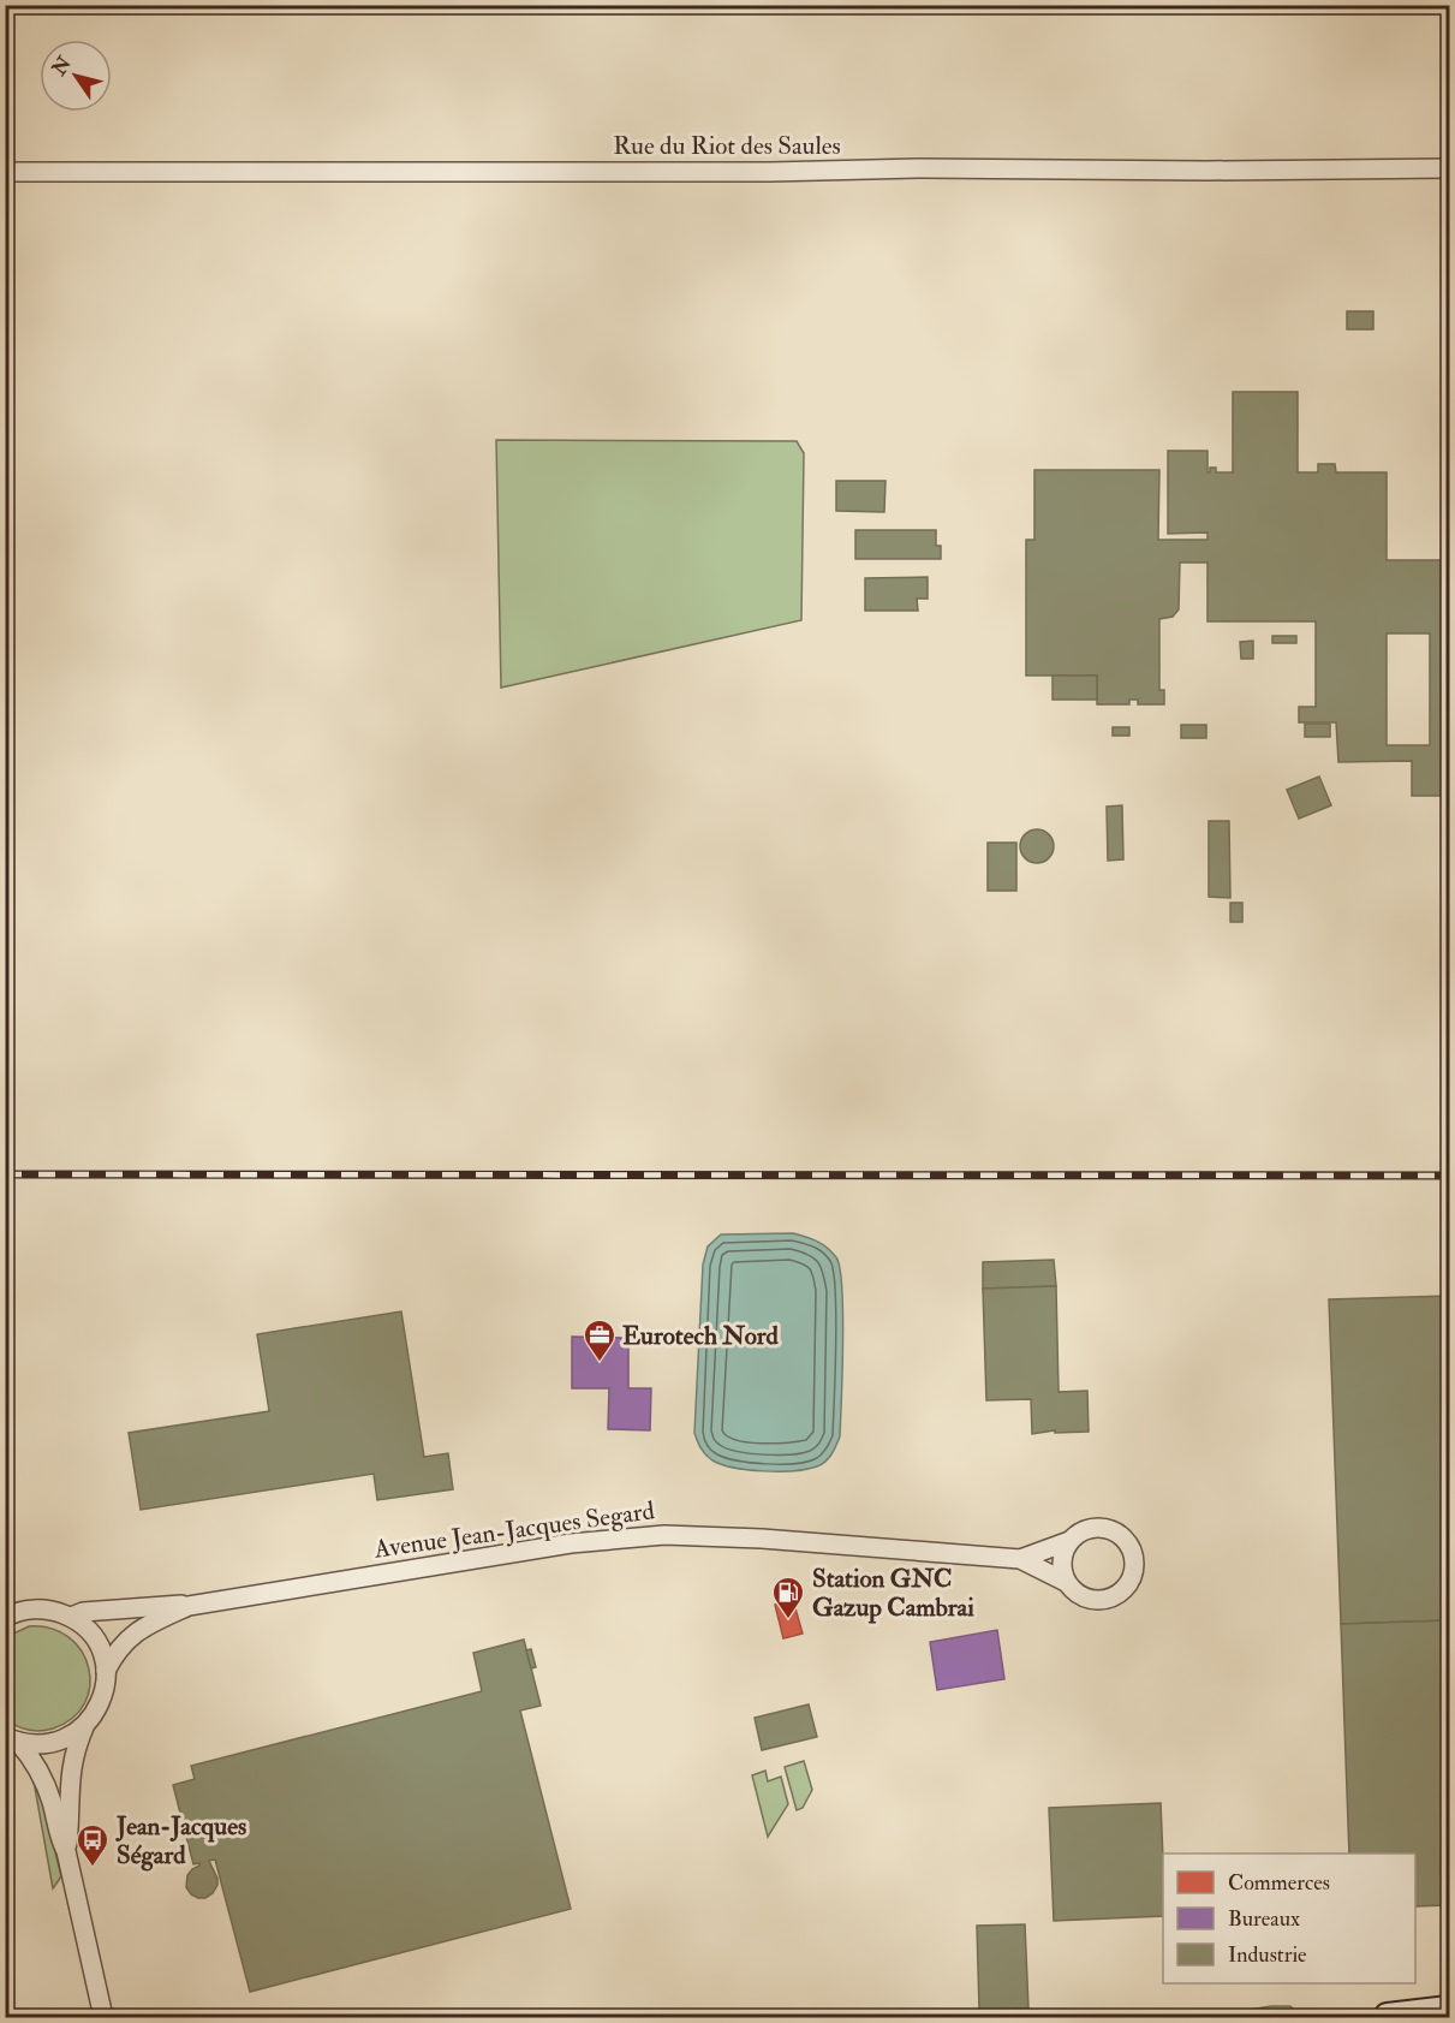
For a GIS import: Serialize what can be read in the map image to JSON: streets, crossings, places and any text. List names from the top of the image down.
{
  "streets": {
    "street": ["Rue du Riot des Saules", "Avenue Jean-Jacques Segard"]
  },
  "places": {
    "office": ["Eurotech Nord"],
    "fuel station": ["Station GNC Gazup Cambrai"],
    "bus stop": ["Jean-Jacques Ségard"]
  },
  "legend": ["Commerces", "Bureaux", "Industrie"],
  "north": "top left"
}
